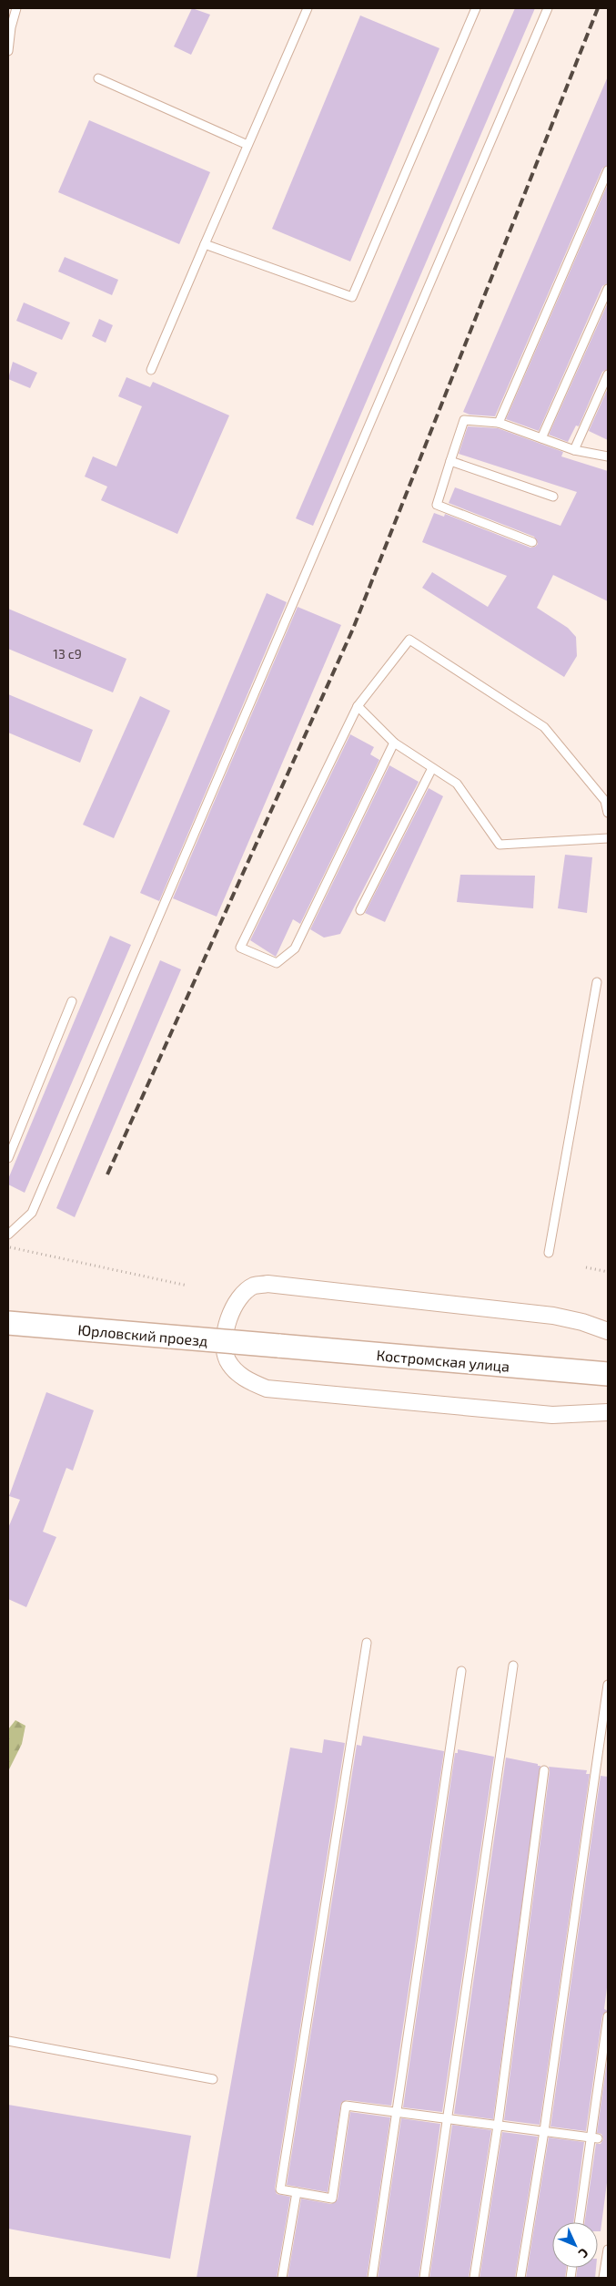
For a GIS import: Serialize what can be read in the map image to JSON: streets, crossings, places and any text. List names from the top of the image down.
{
  "streets": {
    "main road": ["Юрловский проезд", "Костромская улица"]
  },
  "crossings": [
    ["Юрловский проезд", "Костромская улица"]
  ],
  "house_numbers": ["13 с9"],
  "north": "bottom right"
}
